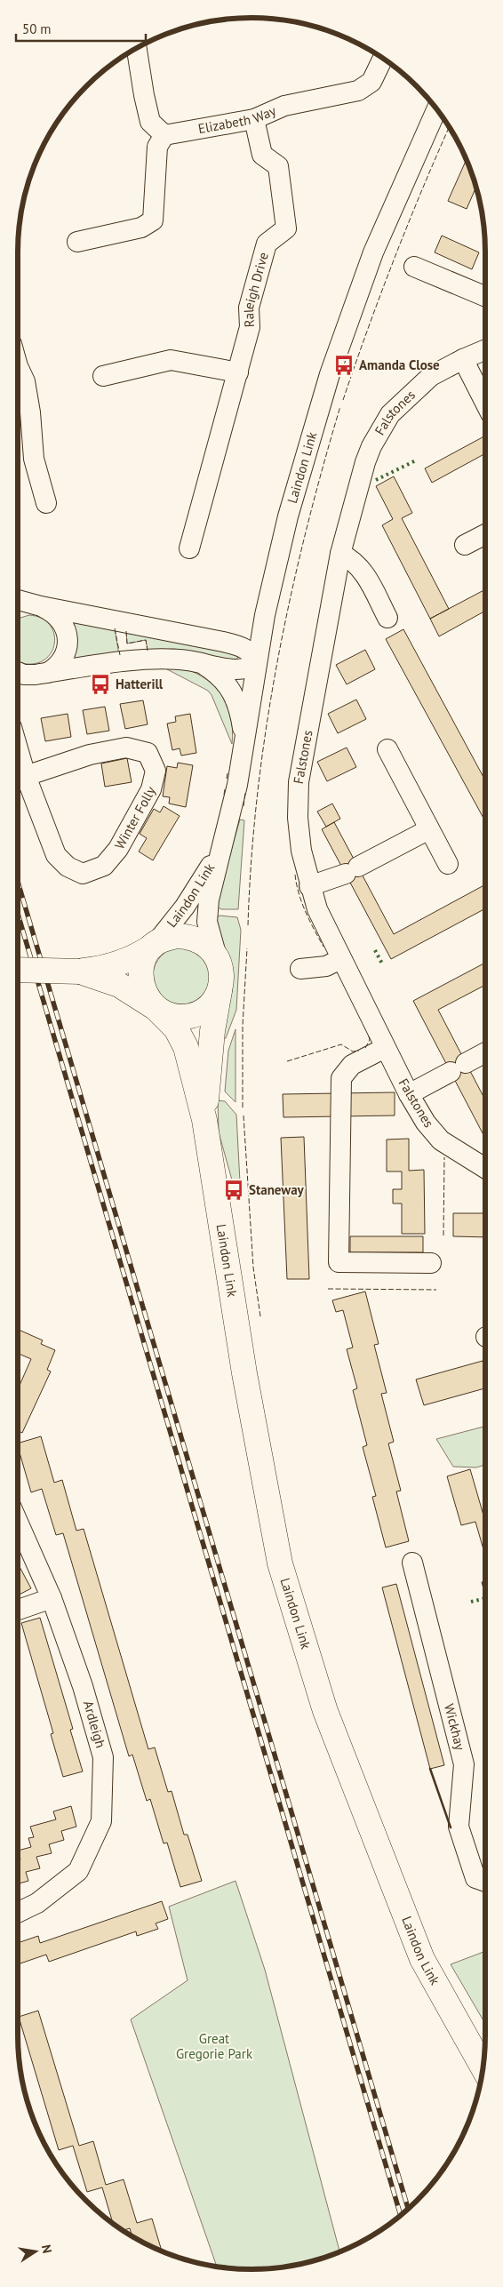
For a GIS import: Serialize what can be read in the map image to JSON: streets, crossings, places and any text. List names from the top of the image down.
{
  "streets": {
    "main road": ["Laindon Link"],
    "street": [
      "Elizabeth Way",
      "Raleigh Drive",
      "Falstones",
      "Winter Folly",
      "Ardleigh",
      "Wickhay"
    ]
  },
  "crossings": [
    ["Elizabeth Way", "Raleigh Drive"]
  ],
  "parks": ["Great Gregorie Park"],
  "places": {
    "bus stop": ["Amanda Close", "Hatterill", "Staneway"]
  },
  "scale_bar": "50 m",
  "north": "right"
}
